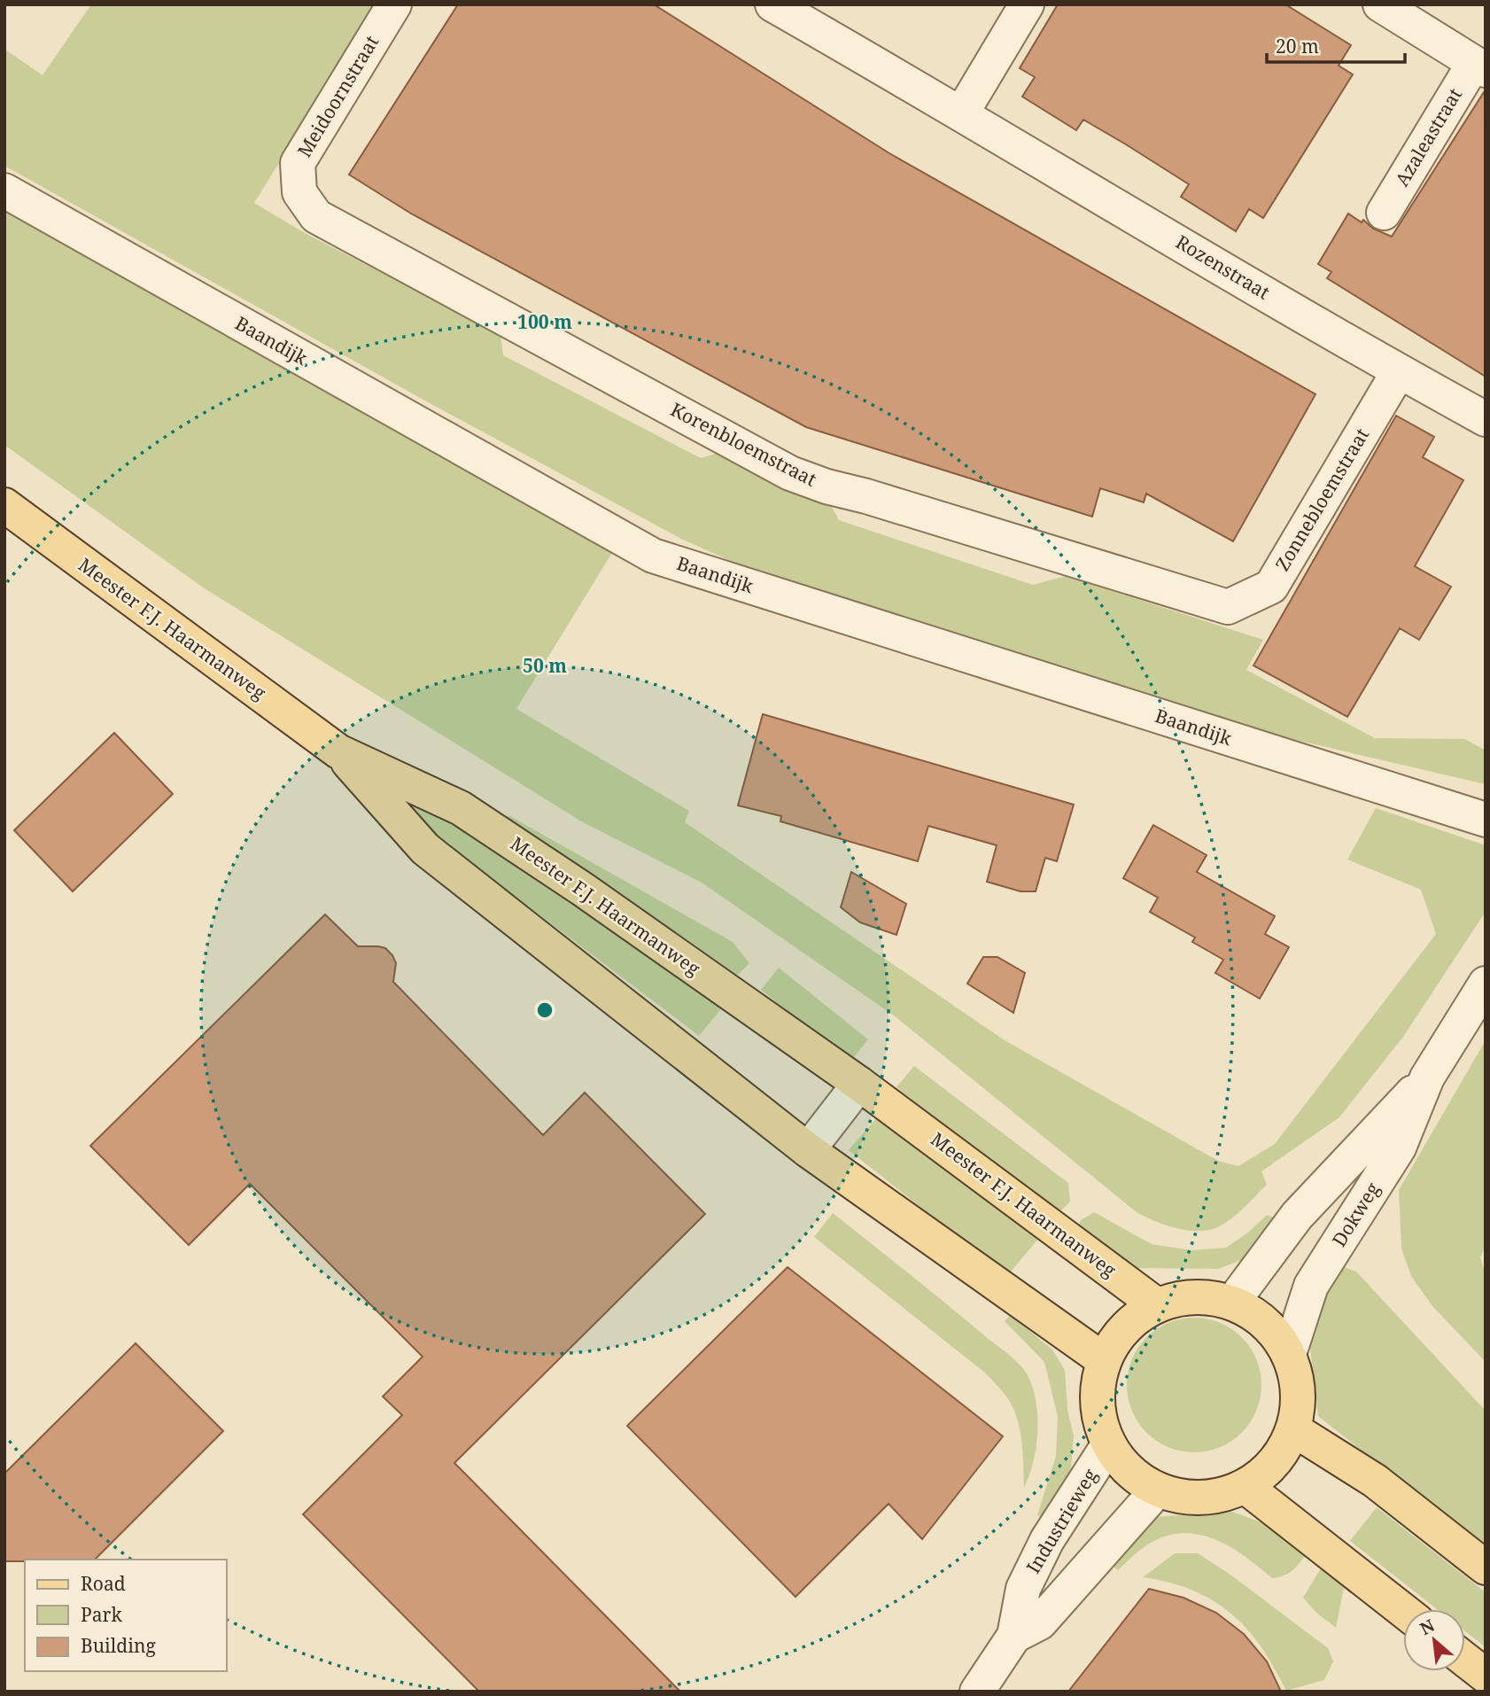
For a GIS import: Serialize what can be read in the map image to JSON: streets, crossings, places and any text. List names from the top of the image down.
{
  "streets": {
    "main road": ["Meester F.J. Haarmanweg"],
    "street": [
      "Meidoornstraat",
      "Azaleastraat",
      "Rozenstraat",
      "Baandijk",
      "Korenbloemstraat",
      "Zonnebloemstraat",
      "Dokweg",
      "Industrieweg"
    ]
  },
  "crossings": [
    ["Meidoornstraat", "Korenbloemstraat"],
    ["Rozenstraat", "Zonnebloemstraat"],
    ["Korenbloemstraat", "Zonnebloemstraat"],
    ["Meester F.J. Haarmanweg", "Dokweg"],
    ["Meester F.J. Haarmanweg", "Industrieweg"],
    ["Dokweg", "Industrieweg"]
  ],
  "legend": ["Road", "Park", "Building"],
  "scale_bar": "20 m",
  "north": "top left",
  "rings": ["100 m", "50 m"]
}
